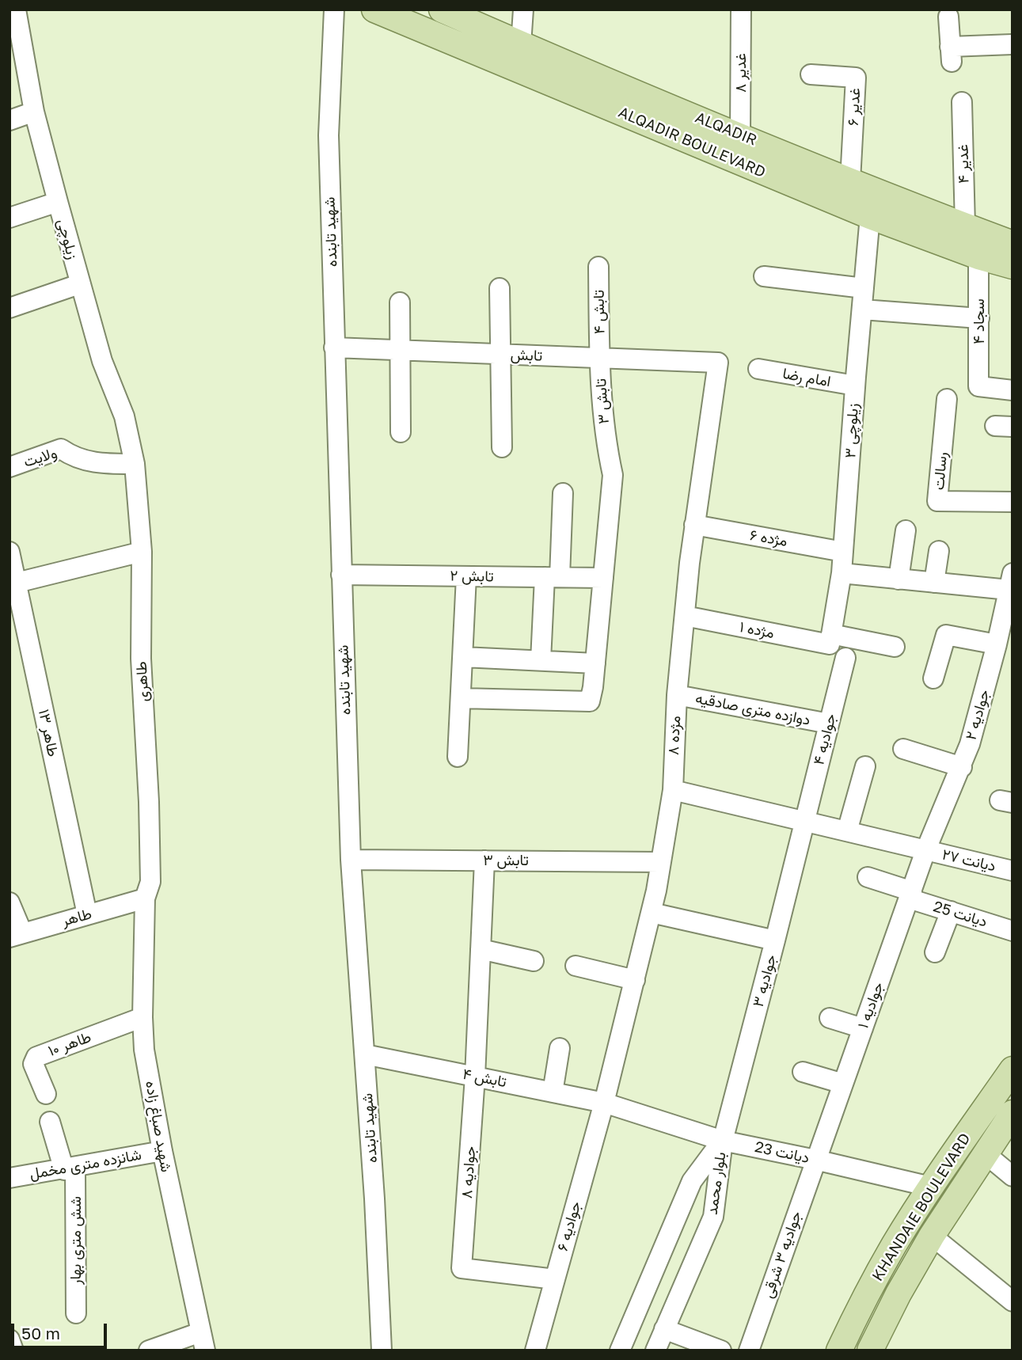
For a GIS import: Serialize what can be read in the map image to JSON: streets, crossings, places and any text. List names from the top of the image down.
{
  "streets": {
    "main road": ["ALQADIR", "ALQADIR BOULEVARD", "KHANDAIE BOULEVARD"],
    "street": [
      "غدیر ۸",
      "غدیر ۶",
      "غدیر ۴",
      "شهید تابنده",
      "زیلوچی",
      "تابش ۴",
      "سجاد ۴",
      "تابش",
      "امام رضا",
      "تابش ۳",
      "زیلوچی ۳",
      "ولایت",
      "رسالت",
      "مژده ۶",
      "تابش ۲",
      "مژده ۱",
      "طاهری",
      "دوازده متری صادقیه",
      "جوادیه ۲",
      "طاهر ۱۳",
      "مژده ۸",
      "جوادیه ۴",
      "دیانت ۲۷",
      "دیانت 25",
      "طاهر",
      "جوادیه ۳",
      "جوادیه ۱",
      "طاهر ۱۰",
      "شهید صباغ زاده",
      "دیانت 23",
      "شانزده متری مخمل",
      "جوادیه ۸",
      "بلوار محمد",
      "جوادیه ۶",
      "شش متری بهار",
      "جوادیه ۳ شرقی"
    ]
  },
  "crossings": [
    ["غدیر ۸", "ALQADIR"],
    ["غدیر ۶", "ALQADIR"],
    ["ALQADIR", "غدیر ۴"],
    ["ALQADIR BOULEVARD", "سجاد ۴"],
    ["ALQADIR BOULEVARD", "زیلوچی ۳"],
    ["شهید تابنده", "تابش ۴"],
    ["شهید تابنده", "تابش"],
    ["شهید تابنده", "تابش ۳"],
    ["شهید تابنده", "تابش ۲"],
    ["زیلوچی", "ولایت"],
    ["زیلوچی", "طاهری"],
    ["تابش ۴", "تابش"],
    ["تابش ۴", "تابش ۳"],
    ["تابش ۴", "مژده ۸"],
    ["تابش ۴", "دیانت 23"],
    ["تابش ۴", "جوادیه ۸"],
    ["تابش ۴", "جوادیه ۶"],
    ["تابش", "تابش ۳"],
    ["تابش", "مژده ۸"],
    ["امام رضا", "زیلوچی ۳"],
    ["تابش ۳", "تابش ۲"],
    ["تابش ۳", "مژده ۸"],
    ["تابش ۳", "جوادیه ۸"],
    ["زیلوچی ۳", "مژده ۶"],
    ["زیلوچی ۳", "مژده ۱"],
    ["ولایت", "طاهری"],
    ["مژده ۶", "مژده ۸"],
    ["مژده ۱", "مژده ۸"],
    ["طاهری", "طاهر"],
    ["طاهری", "شهید صباغ زاده"],
    ["دوازده متری صادقیه", "مژده ۸"],
    ["دوازده متری صادقیه", "جوادیه ۴"],
    ["جوادیه ۲", "دیانت ۲۷"],
    ["جوادیه ۲", "جوادیه ۱"],
    ["طاهر ۱۳", "طاهر"],
    ["مژده ۸", "دیانت ۲۷"],
    ["مژده ۸", "دیانت 23"],
    ["مژده ۸", "جوادیه ۶"],
    ["جوادیه ۴", "دیانت ۲۷"],
    ["جوادیه ۴", "جوادیه ۳"],
    ["دیانت ۲۷", "جوادیه ۳"],
    ["دیانت ۲۷", "جوادیه ۱"],
    ["دیانت 25", "جوادیه ۱"],
    ["طاهر", "شهید صباغ زاده"],
    ["جوادیه ۳", "دیانت 23"],
    ["جوادیه ۳", "بلوار محمد"],
    ["جوادیه ۱", "دیانت 23"],
    ["جوادیه ۱", "جوادیه ۳ شرقی"],
    ["طاهر ۱۰", "شهید صباغ زاده"],
    ["شهید صباغ زاده", "شانزده متری مخمل"],
    ["دیانت 23", "بلوار محمد"],
    ["دیانت 23", "KHANDAIE BOULEVARD"],
    ["دیانت 23", "جوادیه ۶"],
    ["دیانت 23", "جوادیه ۳ شرقی"],
    ["شانزده متری مخمل", "شش متری بهار"],
    ["جوادیه ۸", "جوادیه ۶"]
  ],
  "scale_bar": "50 m"
}
